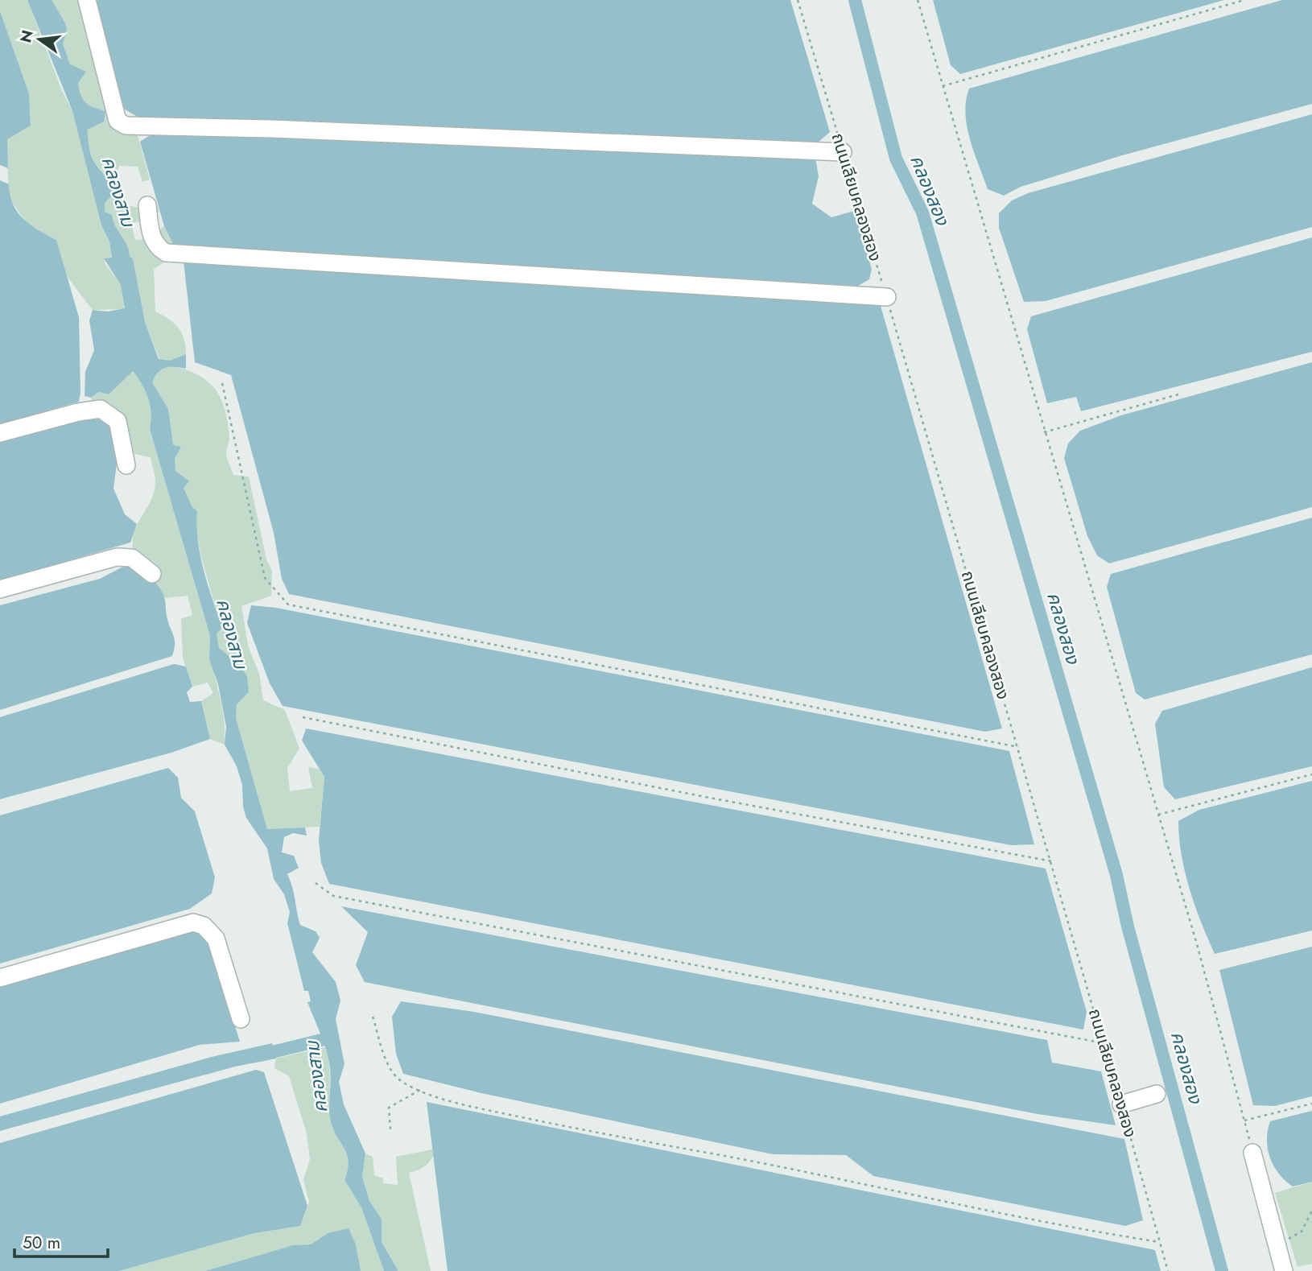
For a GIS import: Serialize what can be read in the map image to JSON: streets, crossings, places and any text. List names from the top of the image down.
{
  "streets": {
    "path": ["ถนนเลียบคลองสอง"]
  },
  "water": ["คลองสอง", "คลองสาม"],
  "scale_bar": "50 m",
  "north": "left"
}
